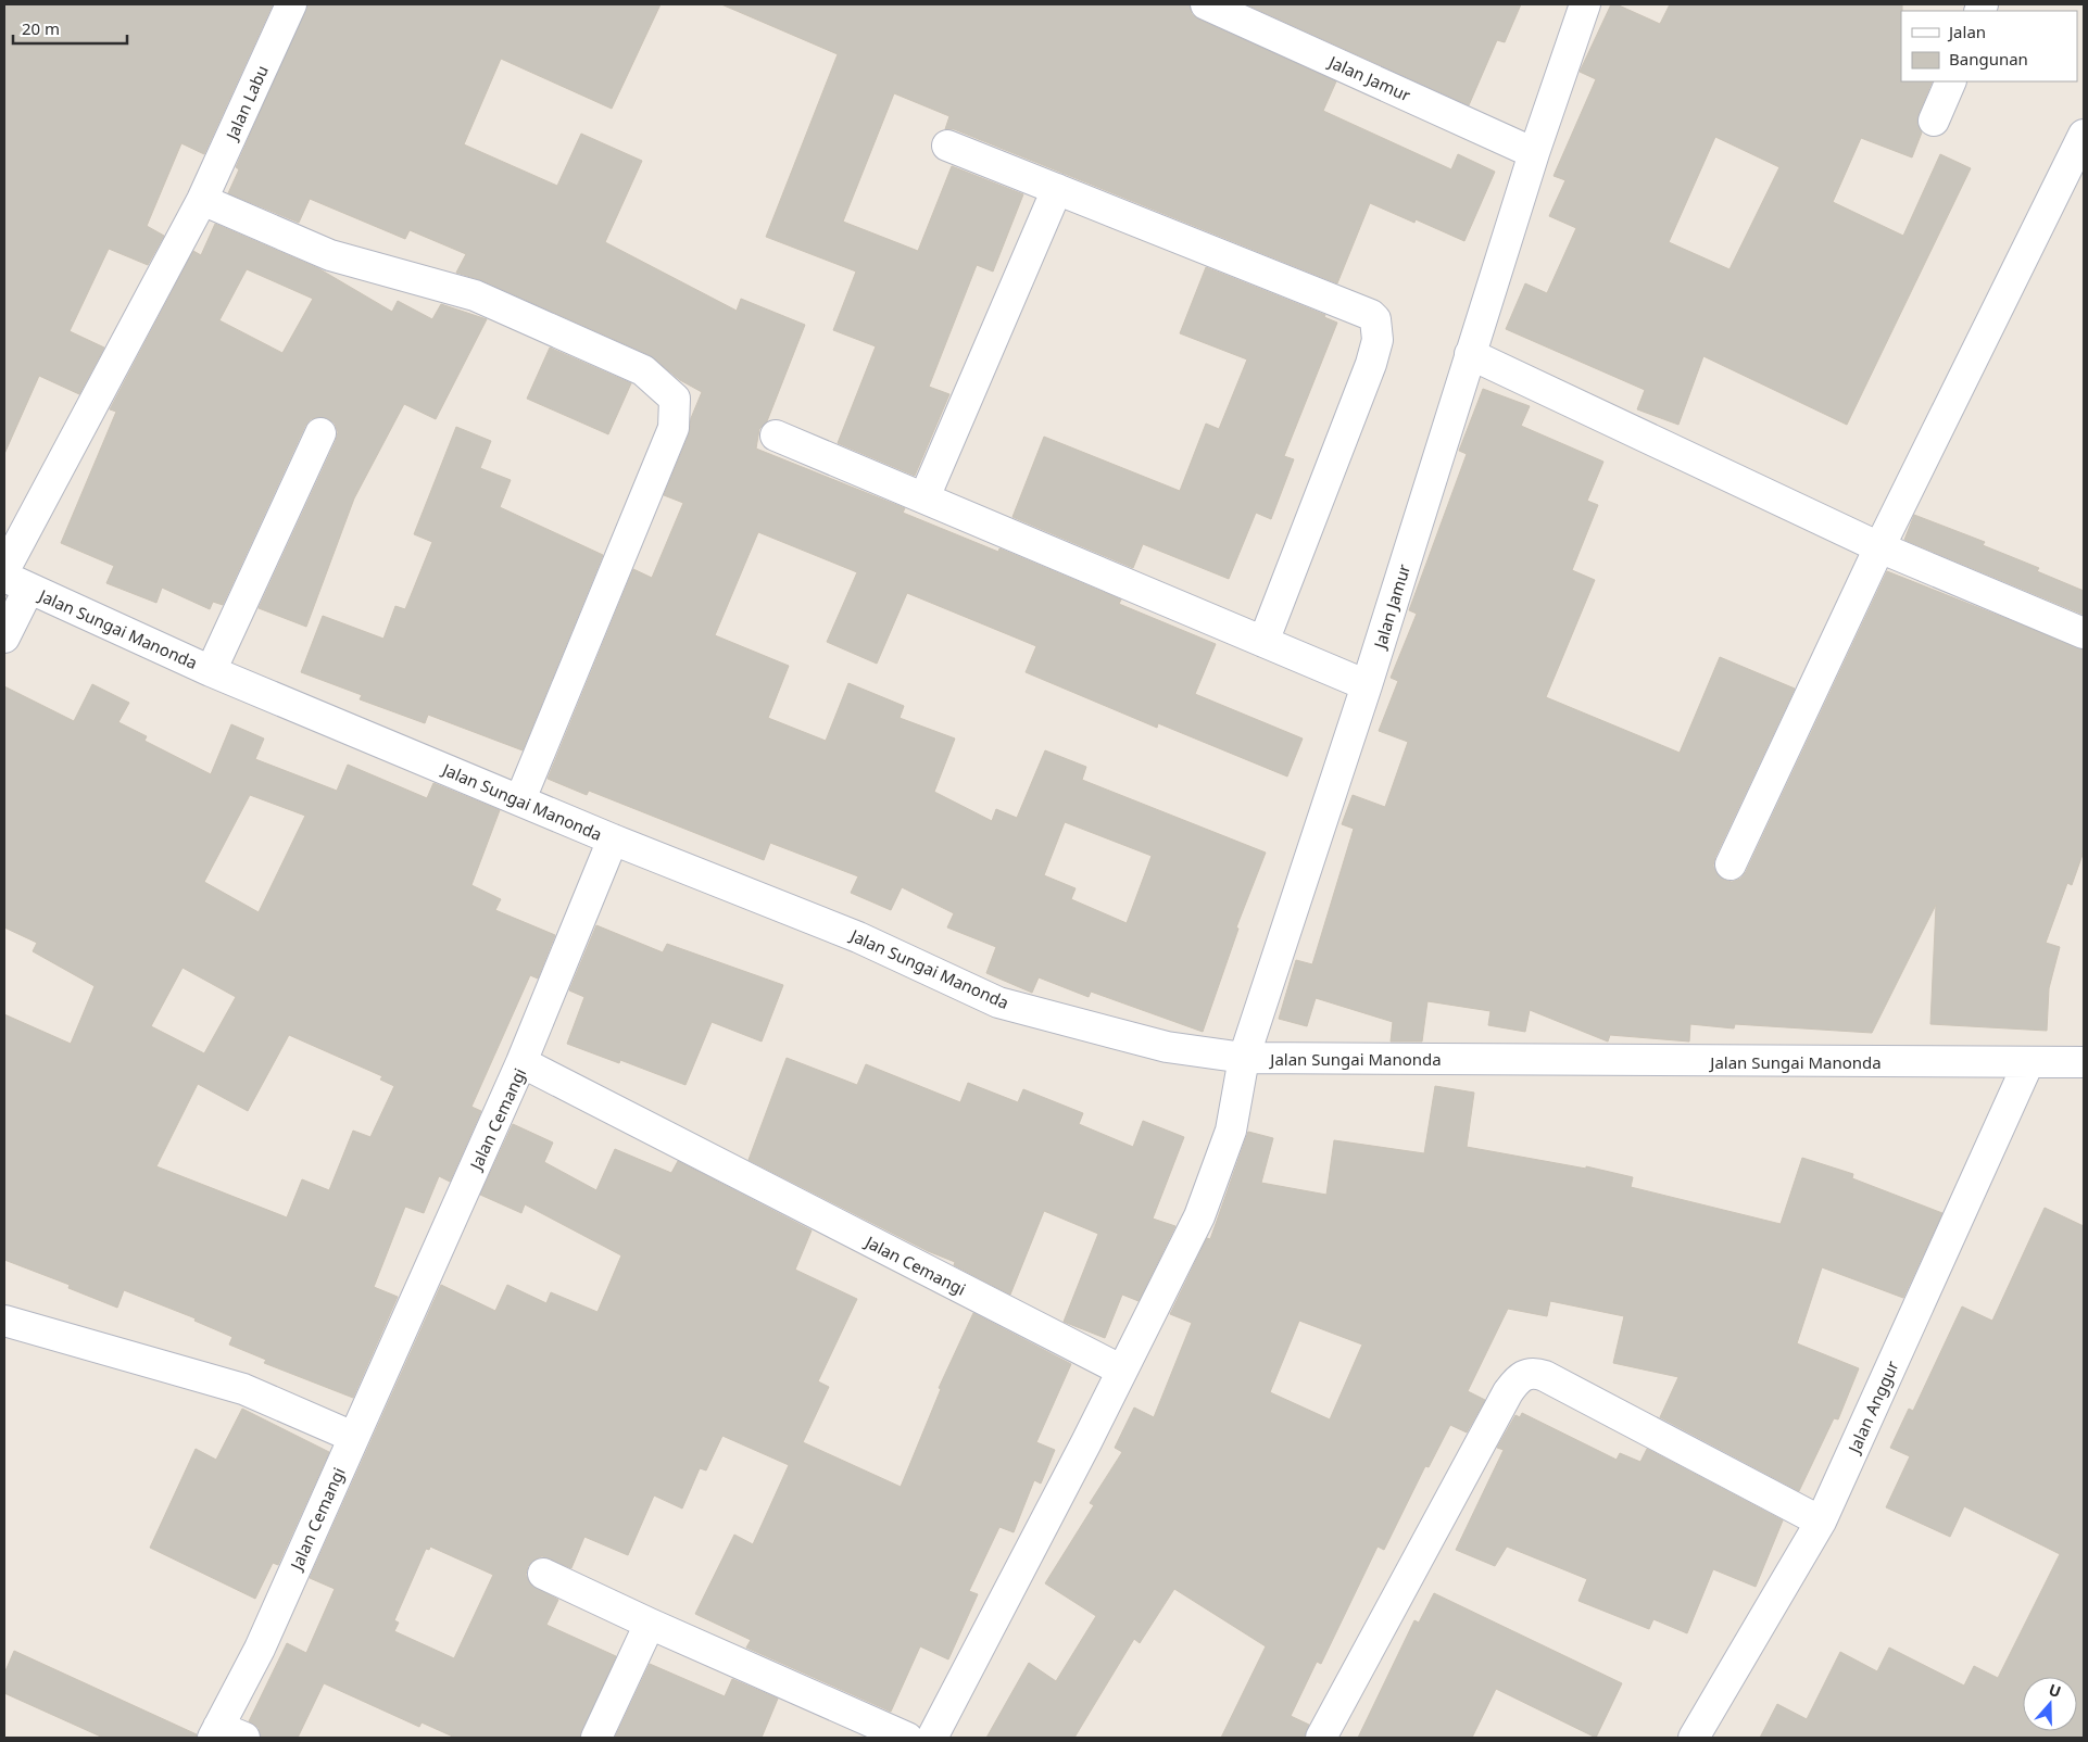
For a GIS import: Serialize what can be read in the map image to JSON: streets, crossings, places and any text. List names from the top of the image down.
{
  "streets": {
    "street": [
      "Jalan Jamur",
      "Jalan Labu",
      "Jalan Sungai Manonda",
      "Jalan Cemangi",
      "Jalan Anggur"
    ]
  },
  "crossings": [
    ["Jalan Jamur", "Jalan Sungai Manonda"],
    ["Jalan Sungai Manonda", "Jalan Anggur"]
  ],
  "legend": ["Jalan", "Bangunan"],
  "scale_bar": "20 m",
  "north": "top"
}
